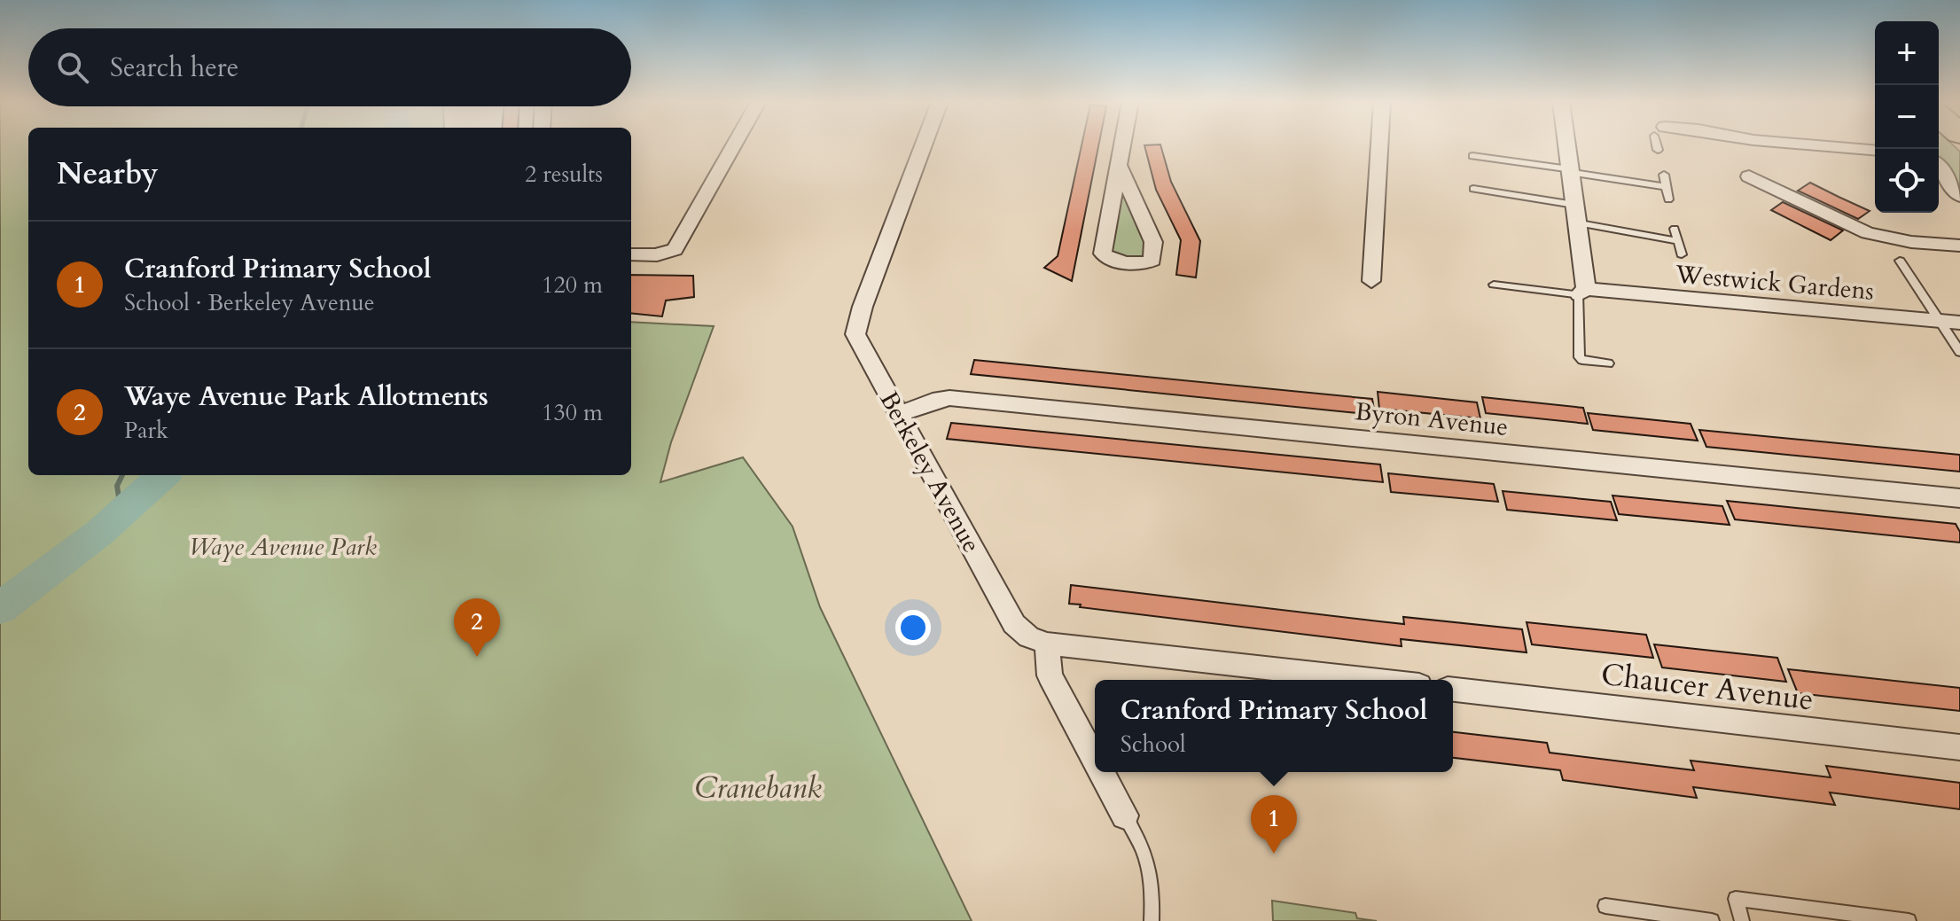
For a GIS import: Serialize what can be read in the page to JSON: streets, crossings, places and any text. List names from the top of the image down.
{
  "streets": {
    "street": [
      "Westwick Gardens",
      "Byron Avenue",
      "Berkeley Avenue",
      "Chaucer Avenue"
    ]
  },
  "crossings": [
    ["Byron Avenue", "Berkeley Avenue"]
  ],
  "parks": ["Waye Avenue Park", "Cranebank"],
  "page": {
    "map_buttons": ["+", "−"],
    "search": "Search here",
    "heading": ["Nearby", "2 results"],
    "list": [
      {
        "mark": "1",
        "name": "Cranford Primary School",
        "note": "School · Berkeley Avenue",
        "value": "120 m"
      },
      {
        "mark": "2",
        "name": "Waye Avenue Park Allotments",
        "note": "Park",
        "value": "130 m"
      }
    ],
    "pins": ["2", "1"],
    "popup": ["Cranford Primary School", "School"]
  }
}
